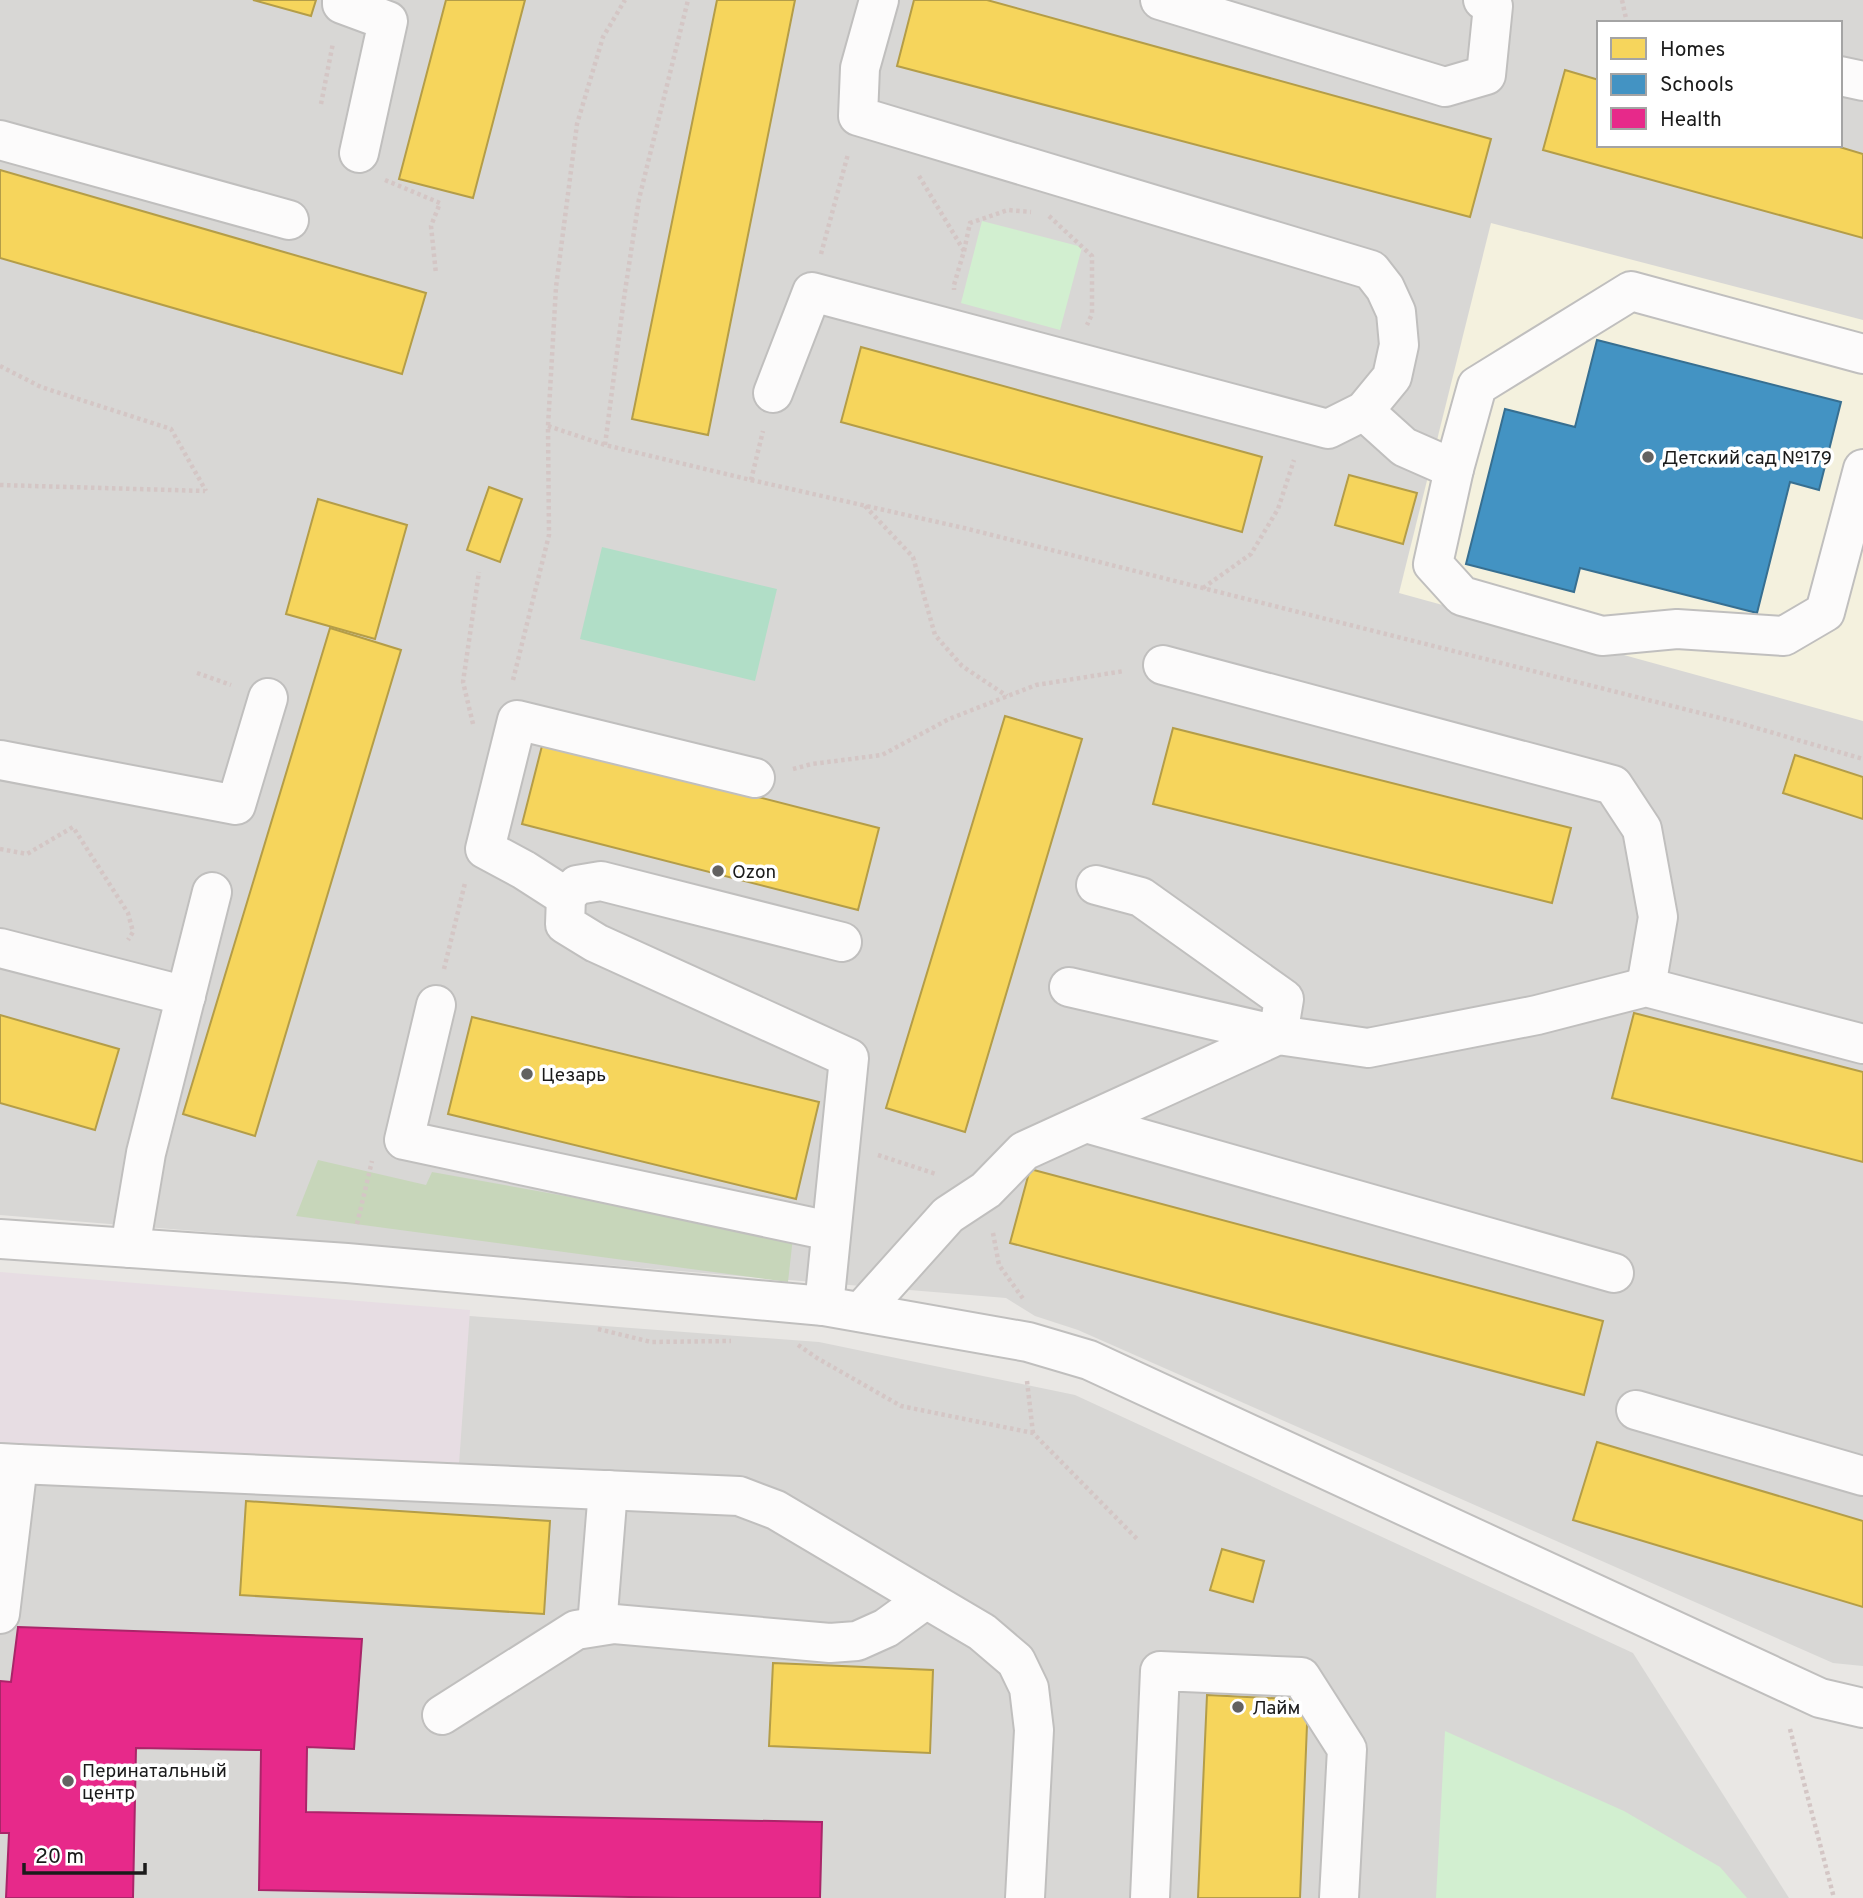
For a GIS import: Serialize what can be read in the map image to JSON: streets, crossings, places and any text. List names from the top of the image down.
{
  "places": [
    "Детский сад №179",
    "Ozon",
    "Цезарь",
    "Лайм",
    "Перинатальный центр"
  ],
  "legend": ["Homes", "Schools", "Health"],
  "scale_bar": "20 m"
}
